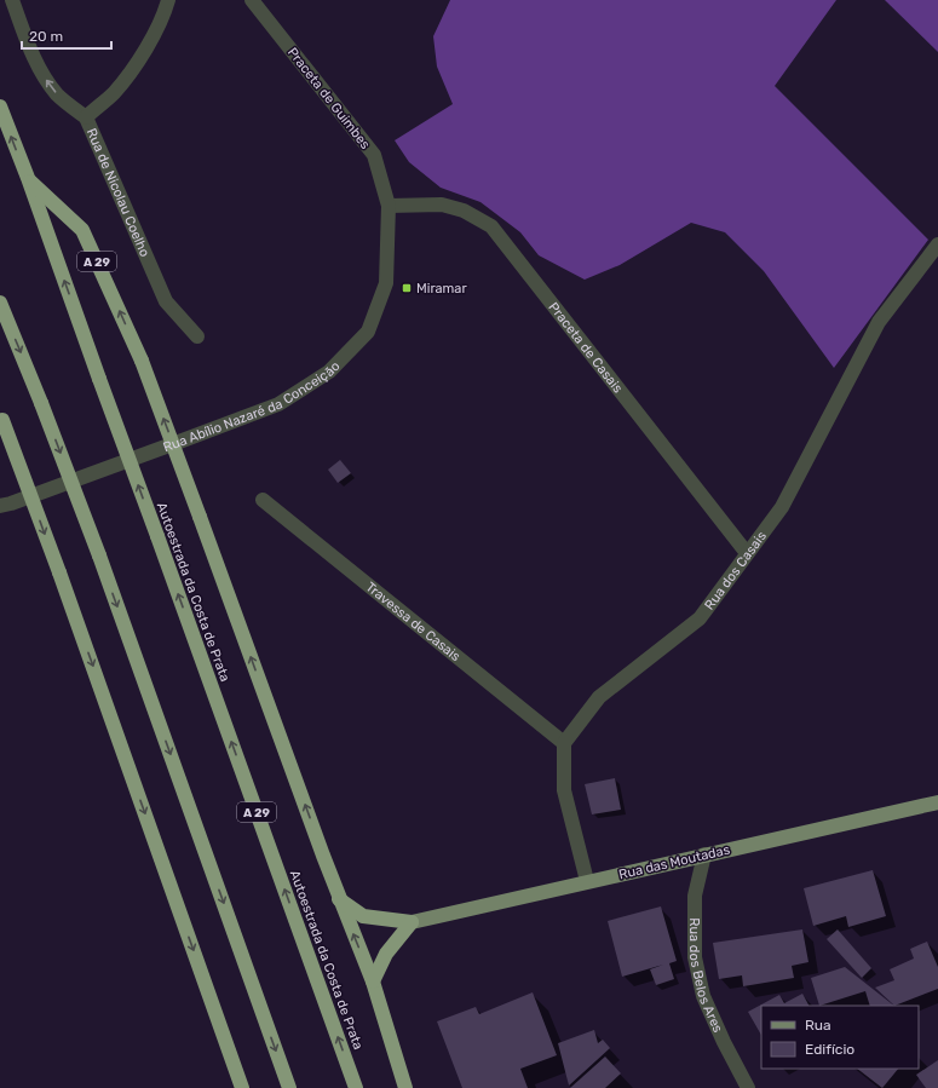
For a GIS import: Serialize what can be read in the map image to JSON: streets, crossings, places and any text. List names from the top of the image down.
{
  "streets": {
    "highway": ["A 29", "Autoestrada da Costa de Prata"],
    "main road": ["Rua das Moutadas"],
    "street": [
      "Praceta de Guimbes",
      "Rua de Nicolau Coelho",
      "Praceta de Casais",
      "Rua Abílio Nazaré da Conceição",
      "Rua dos Casais",
      "Travessa de Casais",
      "Rua dos Belos Ares"
    ]
  },
  "crossings": [
    ["Praceta de Guimbes", "Praceta de Casais"],
    ["Praceta de Guimbes", "Rua Abílio Nazaré da Conceição"],
    ["A 29", "Autoestrada da Costa de Prata"],
    ["Praceta de Casais", "Rua Abílio Nazaré da Conceição"],
    ["Praceta de Casais", "Rua dos Casais"],
    ["Rua dos Casais", "Travessa de Casais"],
    ["Rua das Moutadas", "Rua dos Belos Ares"]
  ],
  "one_way": ["Rua de Nicolau Coelho"],
  "places": {
    "transit": ["Miramar"]
  },
  "legend": ["Rua", "Edifício"],
  "scale_bar": "20 m"
}
